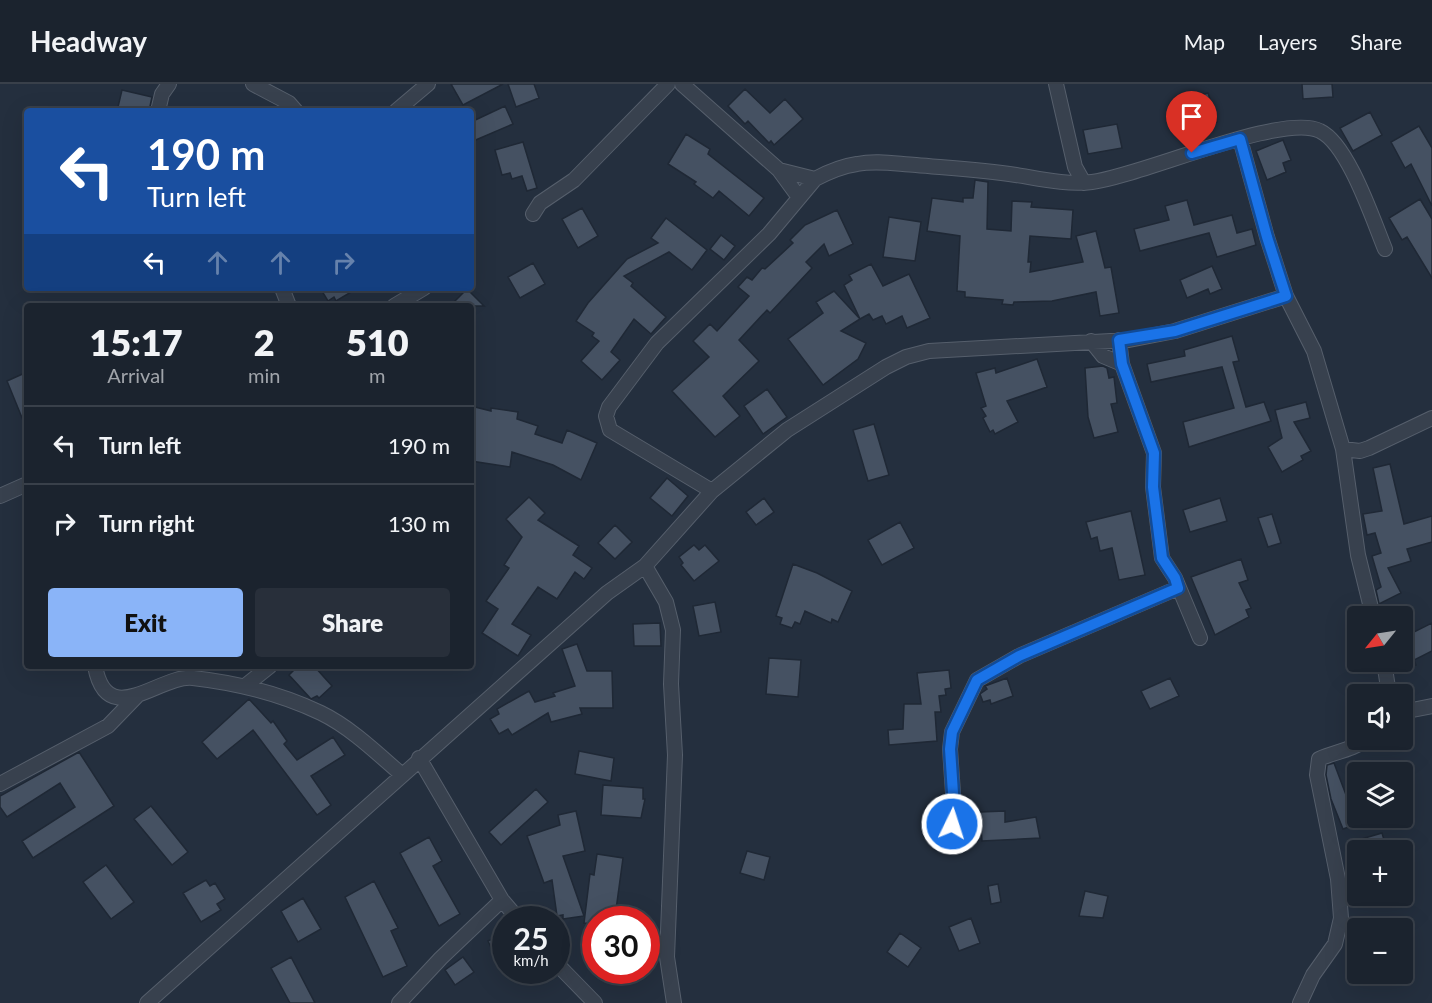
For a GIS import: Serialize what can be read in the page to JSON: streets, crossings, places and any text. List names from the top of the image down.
{
  "north": "bottom left",
  "page": {
    "header": "Headway",
    "nav": ["Map", "Layers", "Share"],
    "turn": ["190 m", "Turn left"],
    "eta": [
      "15:17",
      "Arrival",
      "2",
      "min",
      "510",
      "m"
    ],
    "list": [
      {
        "name": "Turn left",
        "value": "190 m"
      },
      {
        "name": "Turn right",
        "value": "130 m"
      }
    ],
    "buttons": ["Exit", "Share"],
    "map_buttons": ["+", "−"],
    "speed": "25 km/h",
    "limit": "30"
  }
}
